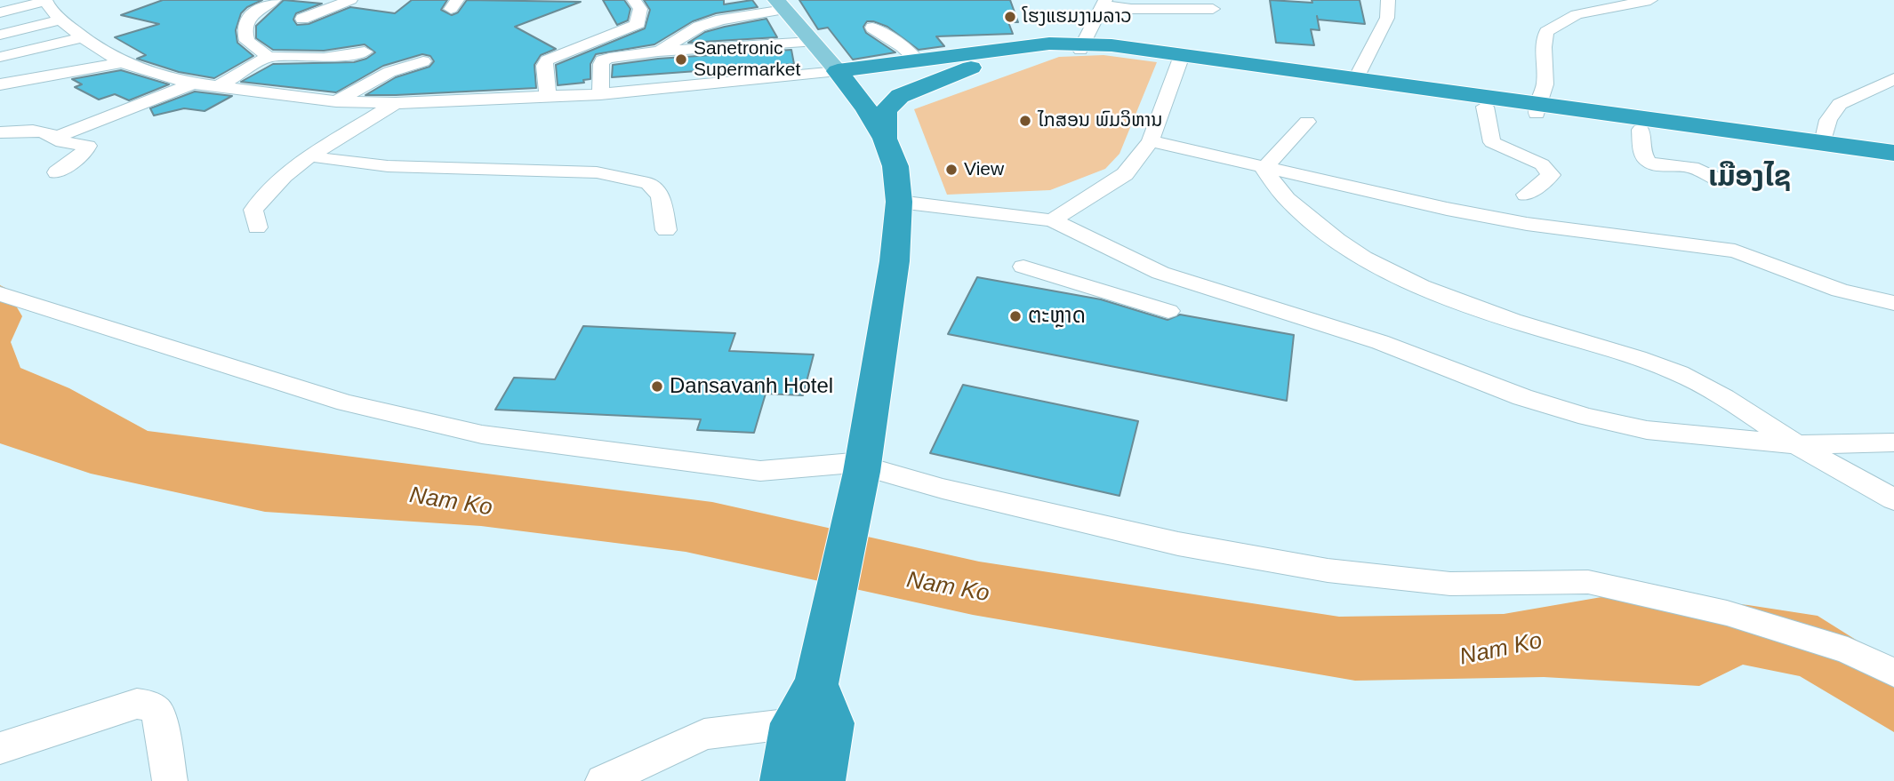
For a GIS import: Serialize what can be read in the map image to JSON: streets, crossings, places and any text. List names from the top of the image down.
{
  "districts": ["ເມືອງໄຊ"],
  "water": ["Nam Ko"],
  "places": [
    "ໂຮງແຮມງາມລາວ",
    "Sanetronic Supermarket",
    "ໄກສອນ ພົມວິຫານ",
    "View",
    "ຕະຫຼາດ",
    "Dansavanh Hotel"
  ]
}
